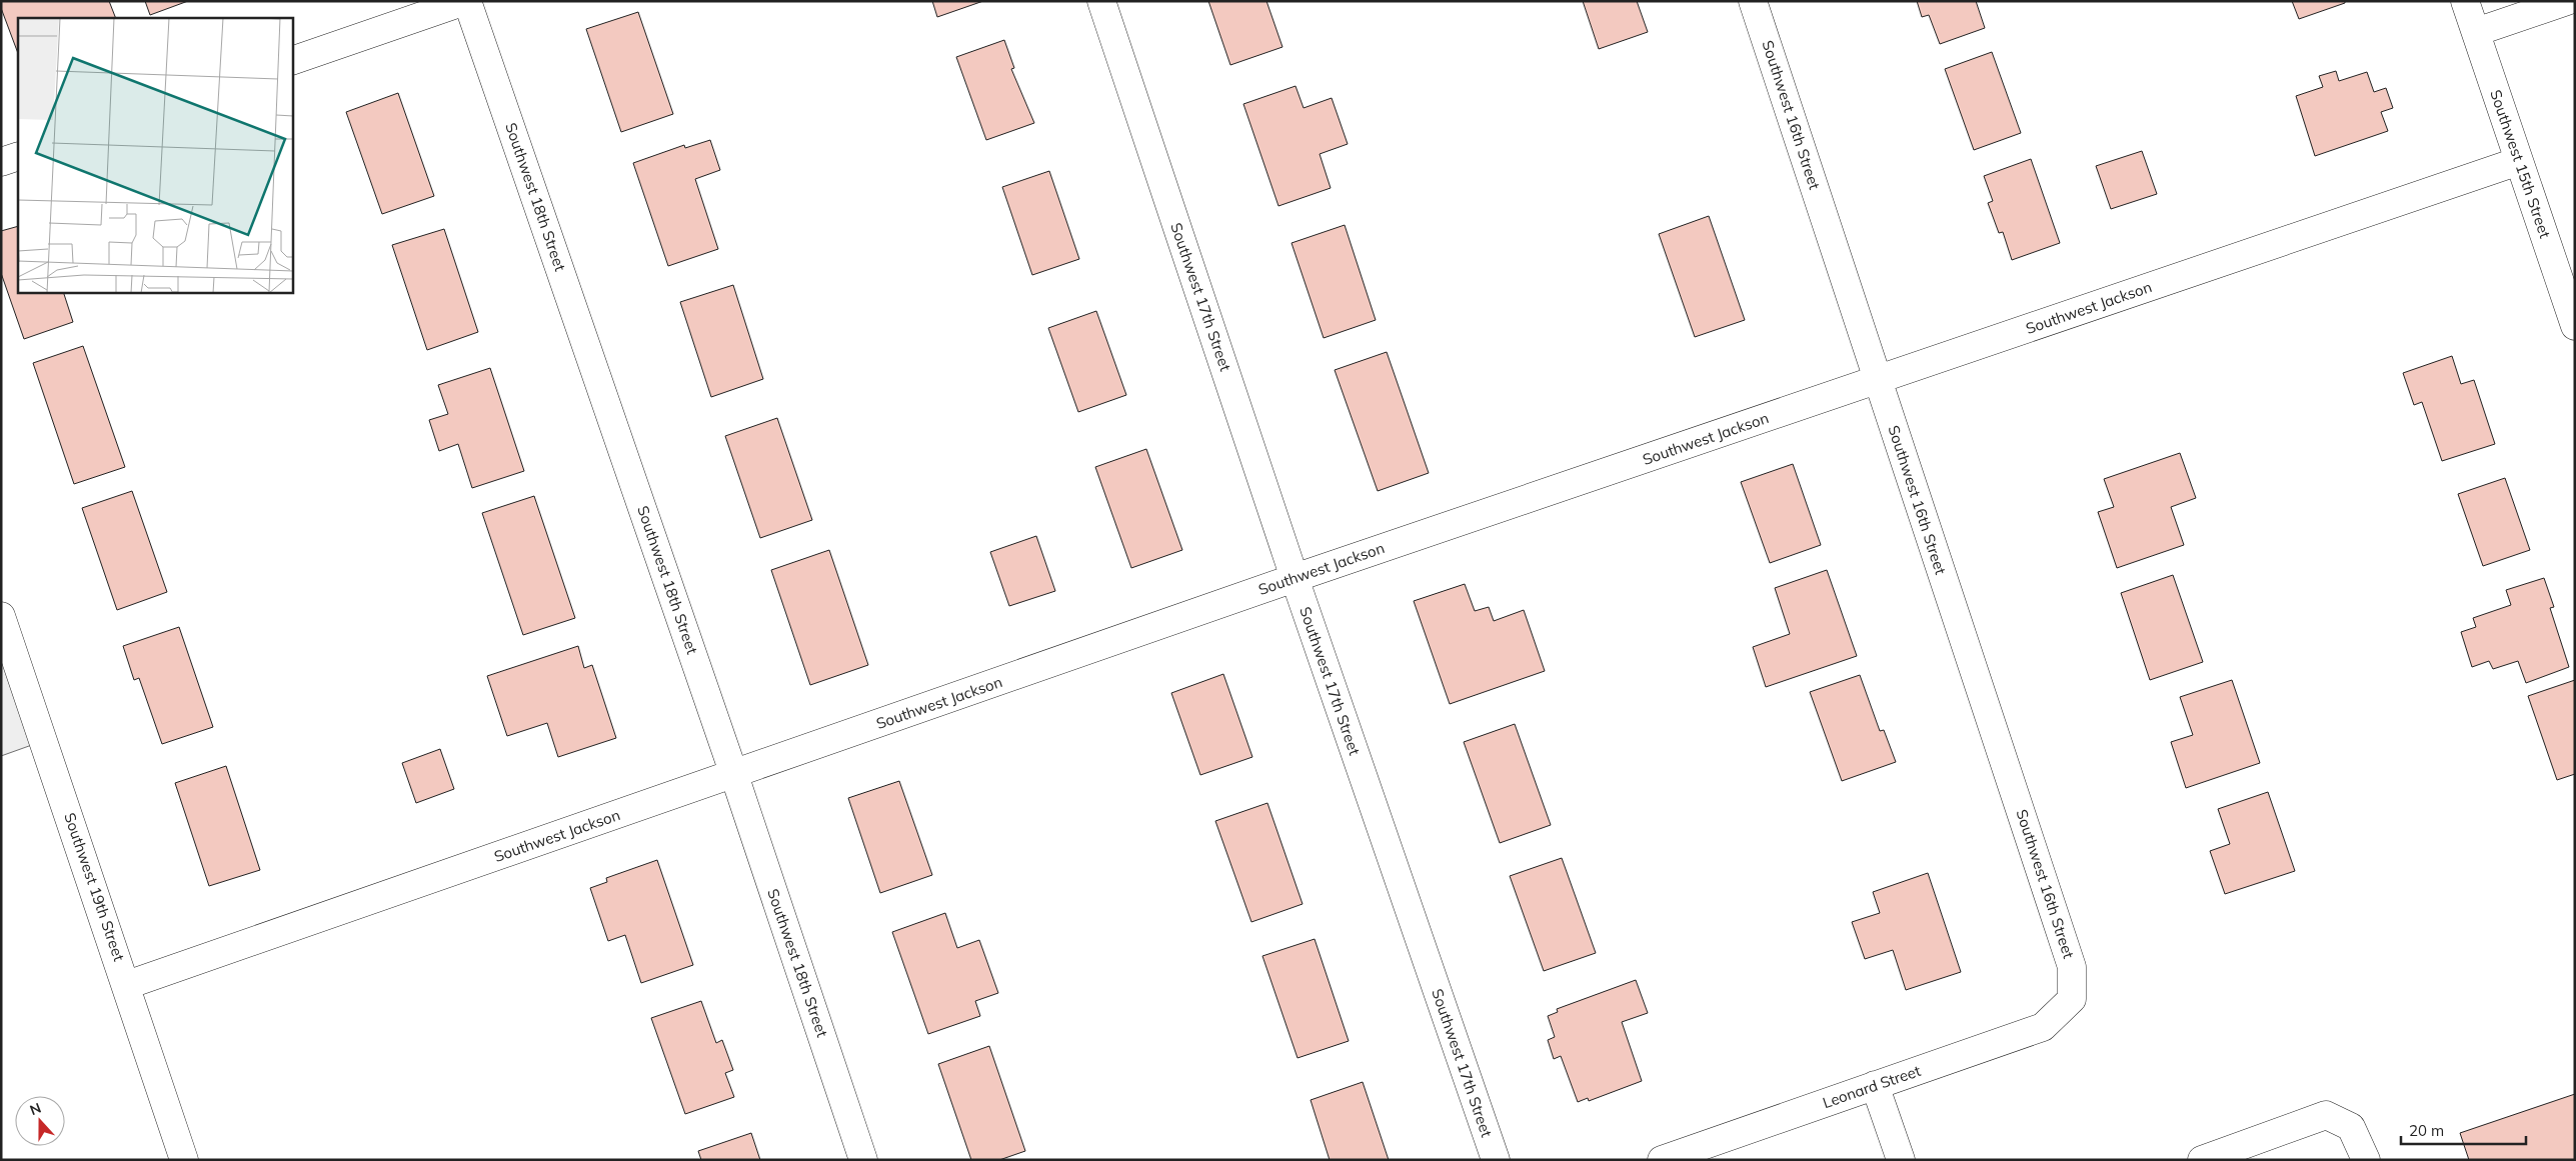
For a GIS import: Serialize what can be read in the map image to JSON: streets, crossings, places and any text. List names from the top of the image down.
{
  "streets": {
    "street": [
      "Southwest 16th Street",
      "Southwest 15th Street",
      "Southwest 18th Street",
      "Southwest 17th Street",
      "Southwest Jackson",
      "Southwest 19th Street",
      "Leonard Street"
    ]
  },
  "crossings": [
    ["Southwest 16th Street", "Southwest Jackson"],
    ["Southwest 16th Street", "Leonard Street"],
    ["Southwest 15th Street", "Southwest Jackson"],
    ["Southwest 18th Street", "Southwest Jackson"],
    ["Southwest 17th Street", "Southwest Jackson"],
    ["Southwest Jackson", "Southwest 19th Street"]
  ],
  "scale_bar": "20 m",
  "north": "top"
}
